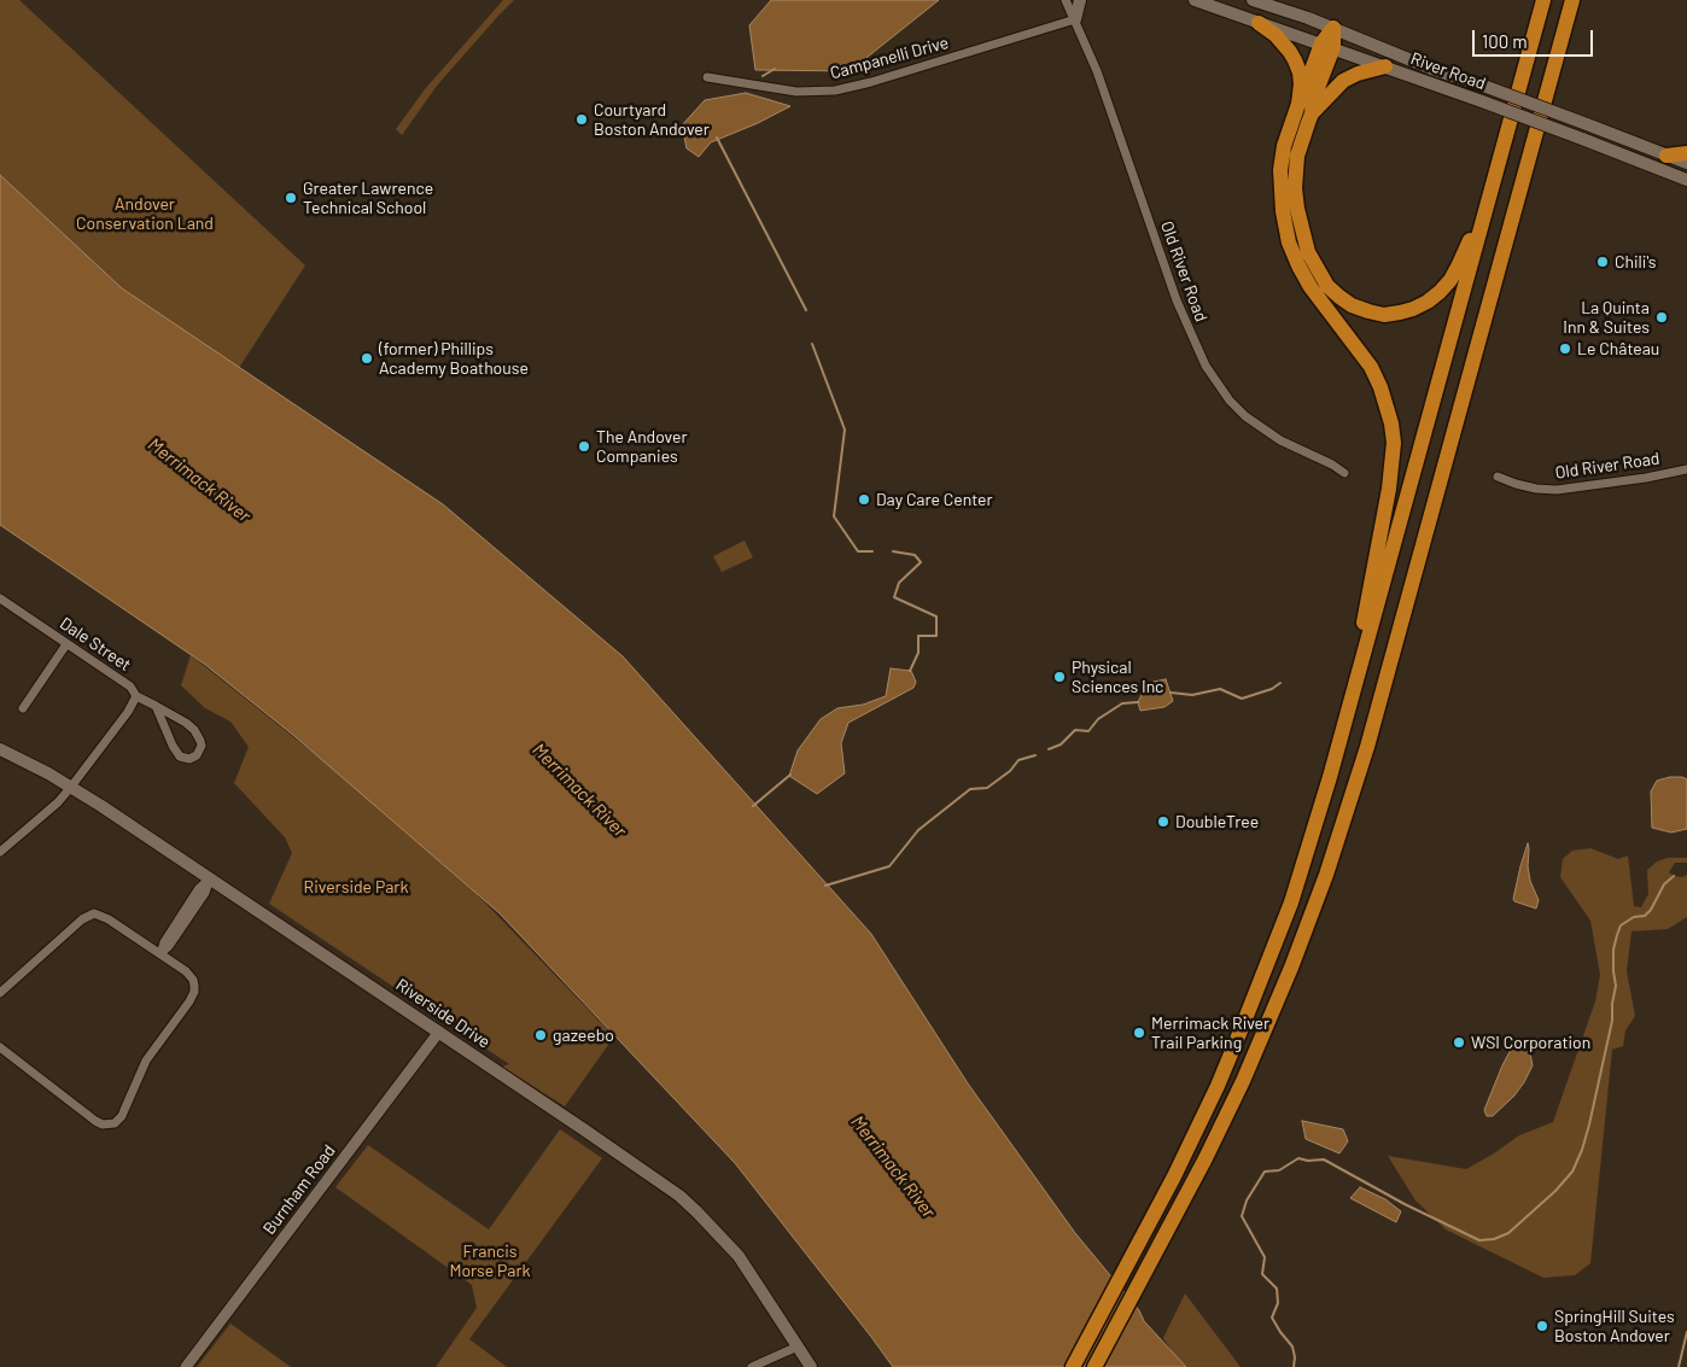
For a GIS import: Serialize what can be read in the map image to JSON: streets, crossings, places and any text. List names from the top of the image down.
{
  "streets": {
    "main road": ["River Road", "Riverside Drive"],
    "street": [
      "Campanelli Drive",
      "Old River Road",
      "Dale Street",
      "Burnham Road"
    ]
  },
  "crossings": [
    ["Campanelli Drive", "Old River Road"],
    ["Riverside Drive", "Burnham Road"]
  ],
  "water": ["Merrimack River"],
  "parks": ["Andover Conservation Land", "Riverside Park", "Francis Morse Park"],
  "places": [
    "Courtyard Boston Andover",
    "Greater Lawrence Technical School",
    "Chili's",
    "La Quinta Inn & Suites",
    "Le Château",
    "(former) Phillips Academy Boathouse",
    "The Andover Companies",
    "Day Care Center",
    "Physical Sciences Inc",
    "DoubleTree",
    "Merrimack River Trail Parking",
    "gazeebo",
    "WSI Corporation",
    "SpringHill Suites Boston Andover"
  ],
  "scale_bar": "100 m"
}
